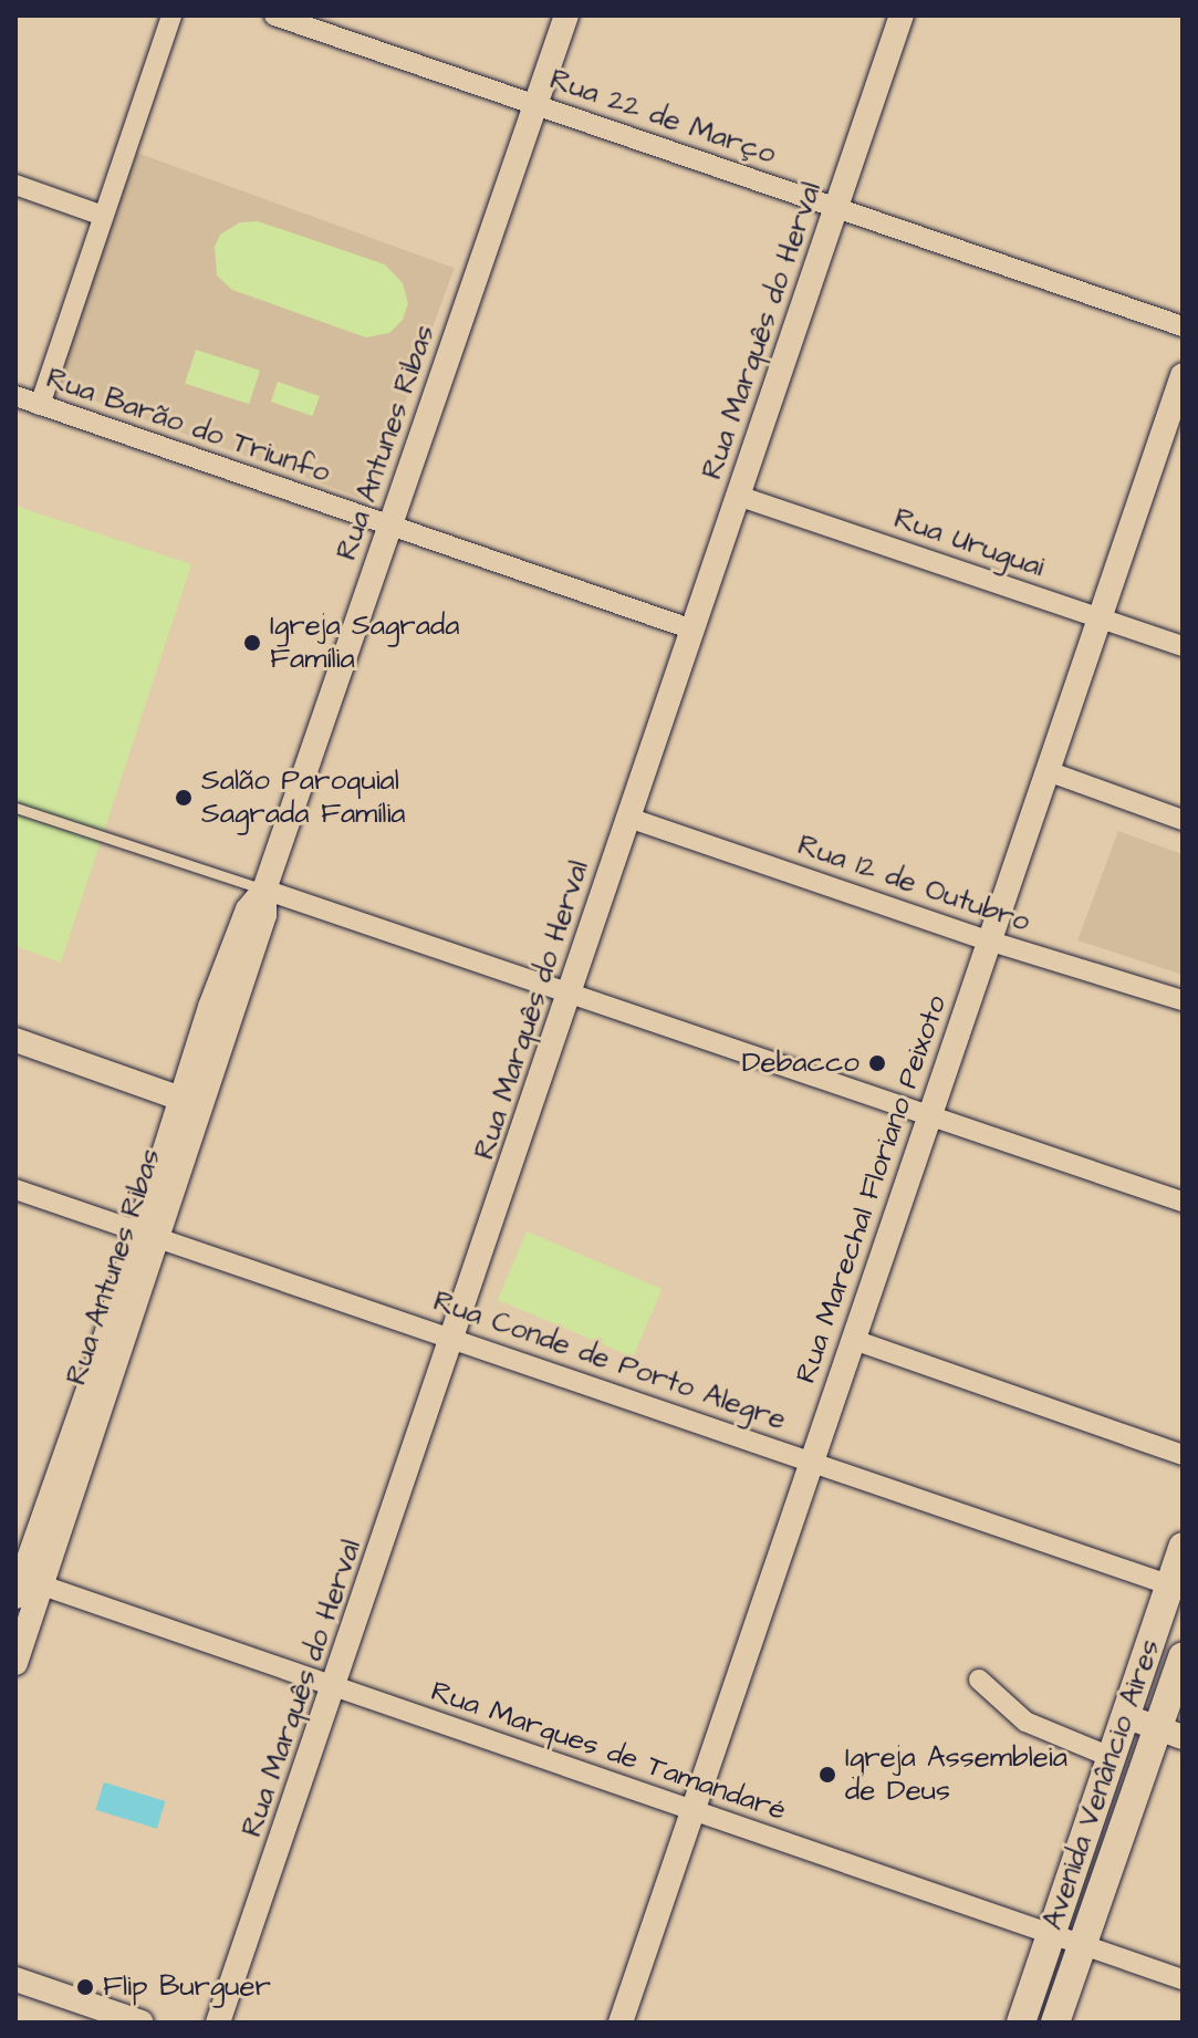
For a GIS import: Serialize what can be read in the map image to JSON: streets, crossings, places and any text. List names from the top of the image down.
{
  "streets": {
    "main road": ["Avenida Venâncio Aires"],
    "street": [
      "Rua 22 de Março",
      "Rua Marquês do Herval",
      "Rua Barão do Triunfo",
      "Rua Antunes Ribas",
      "Rua Uruguai",
      "Rua 12 de Outubro",
      "Rua Marechal Floriano Peixoto",
      "Rua Conde de Porto Alegre",
      "Rua Marques de Tamandaré"
    ]
  },
  "crossings": [
    ["Rua 22 de Março", "Rua Marquês do Herval"],
    ["Rua 22 de Março", "Rua Antunes Ribas"],
    ["Rua Marquês do Herval", "Rua Barão do Triunfo"],
    ["Rua Marquês do Herval", "Rua Uruguai"],
    ["Rua Marquês do Herval", "Rua 12 de Outubro"],
    ["Rua Marquês do Herval", "Rua Conde de Porto Alegre"],
    ["Rua Marquês do Herval", "Rua Marques de Tamandaré"],
    ["Rua Barão do Triunfo", "Rua Antunes Ribas"],
    ["Rua Antunes Ribas", "Rua Conde de Porto Alegre"],
    ["Rua Antunes Ribas", "Rua Marques de Tamandaré"],
    ["Rua Uruguai", "Rua Marechal Floriano Peixoto"],
    ["Rua 12 de Outubro", "Rua Marechal Floriano Peixoto"],
    ["Rua Marechal Floriano Peixoto", "Rua Conde de Porto Alegre"],
    ["Rua Marechal Floriano Peixoto", "Rua Marques de Tamandaré"],
    ["Rua Conde de Porto Alegre", "Avenida Venâncio Aires"],
    ["Rua Marques de Tamandaré", "Avenida Venâncio Aires"]
  ],
  "places": [
    "Igreja Sagrada Família",
    "Salão Paroquial Sagrada Família",
    "Debacco",
    "Igreja Assembleia de Deus",
    "Flip Burguer"
  ]
}
